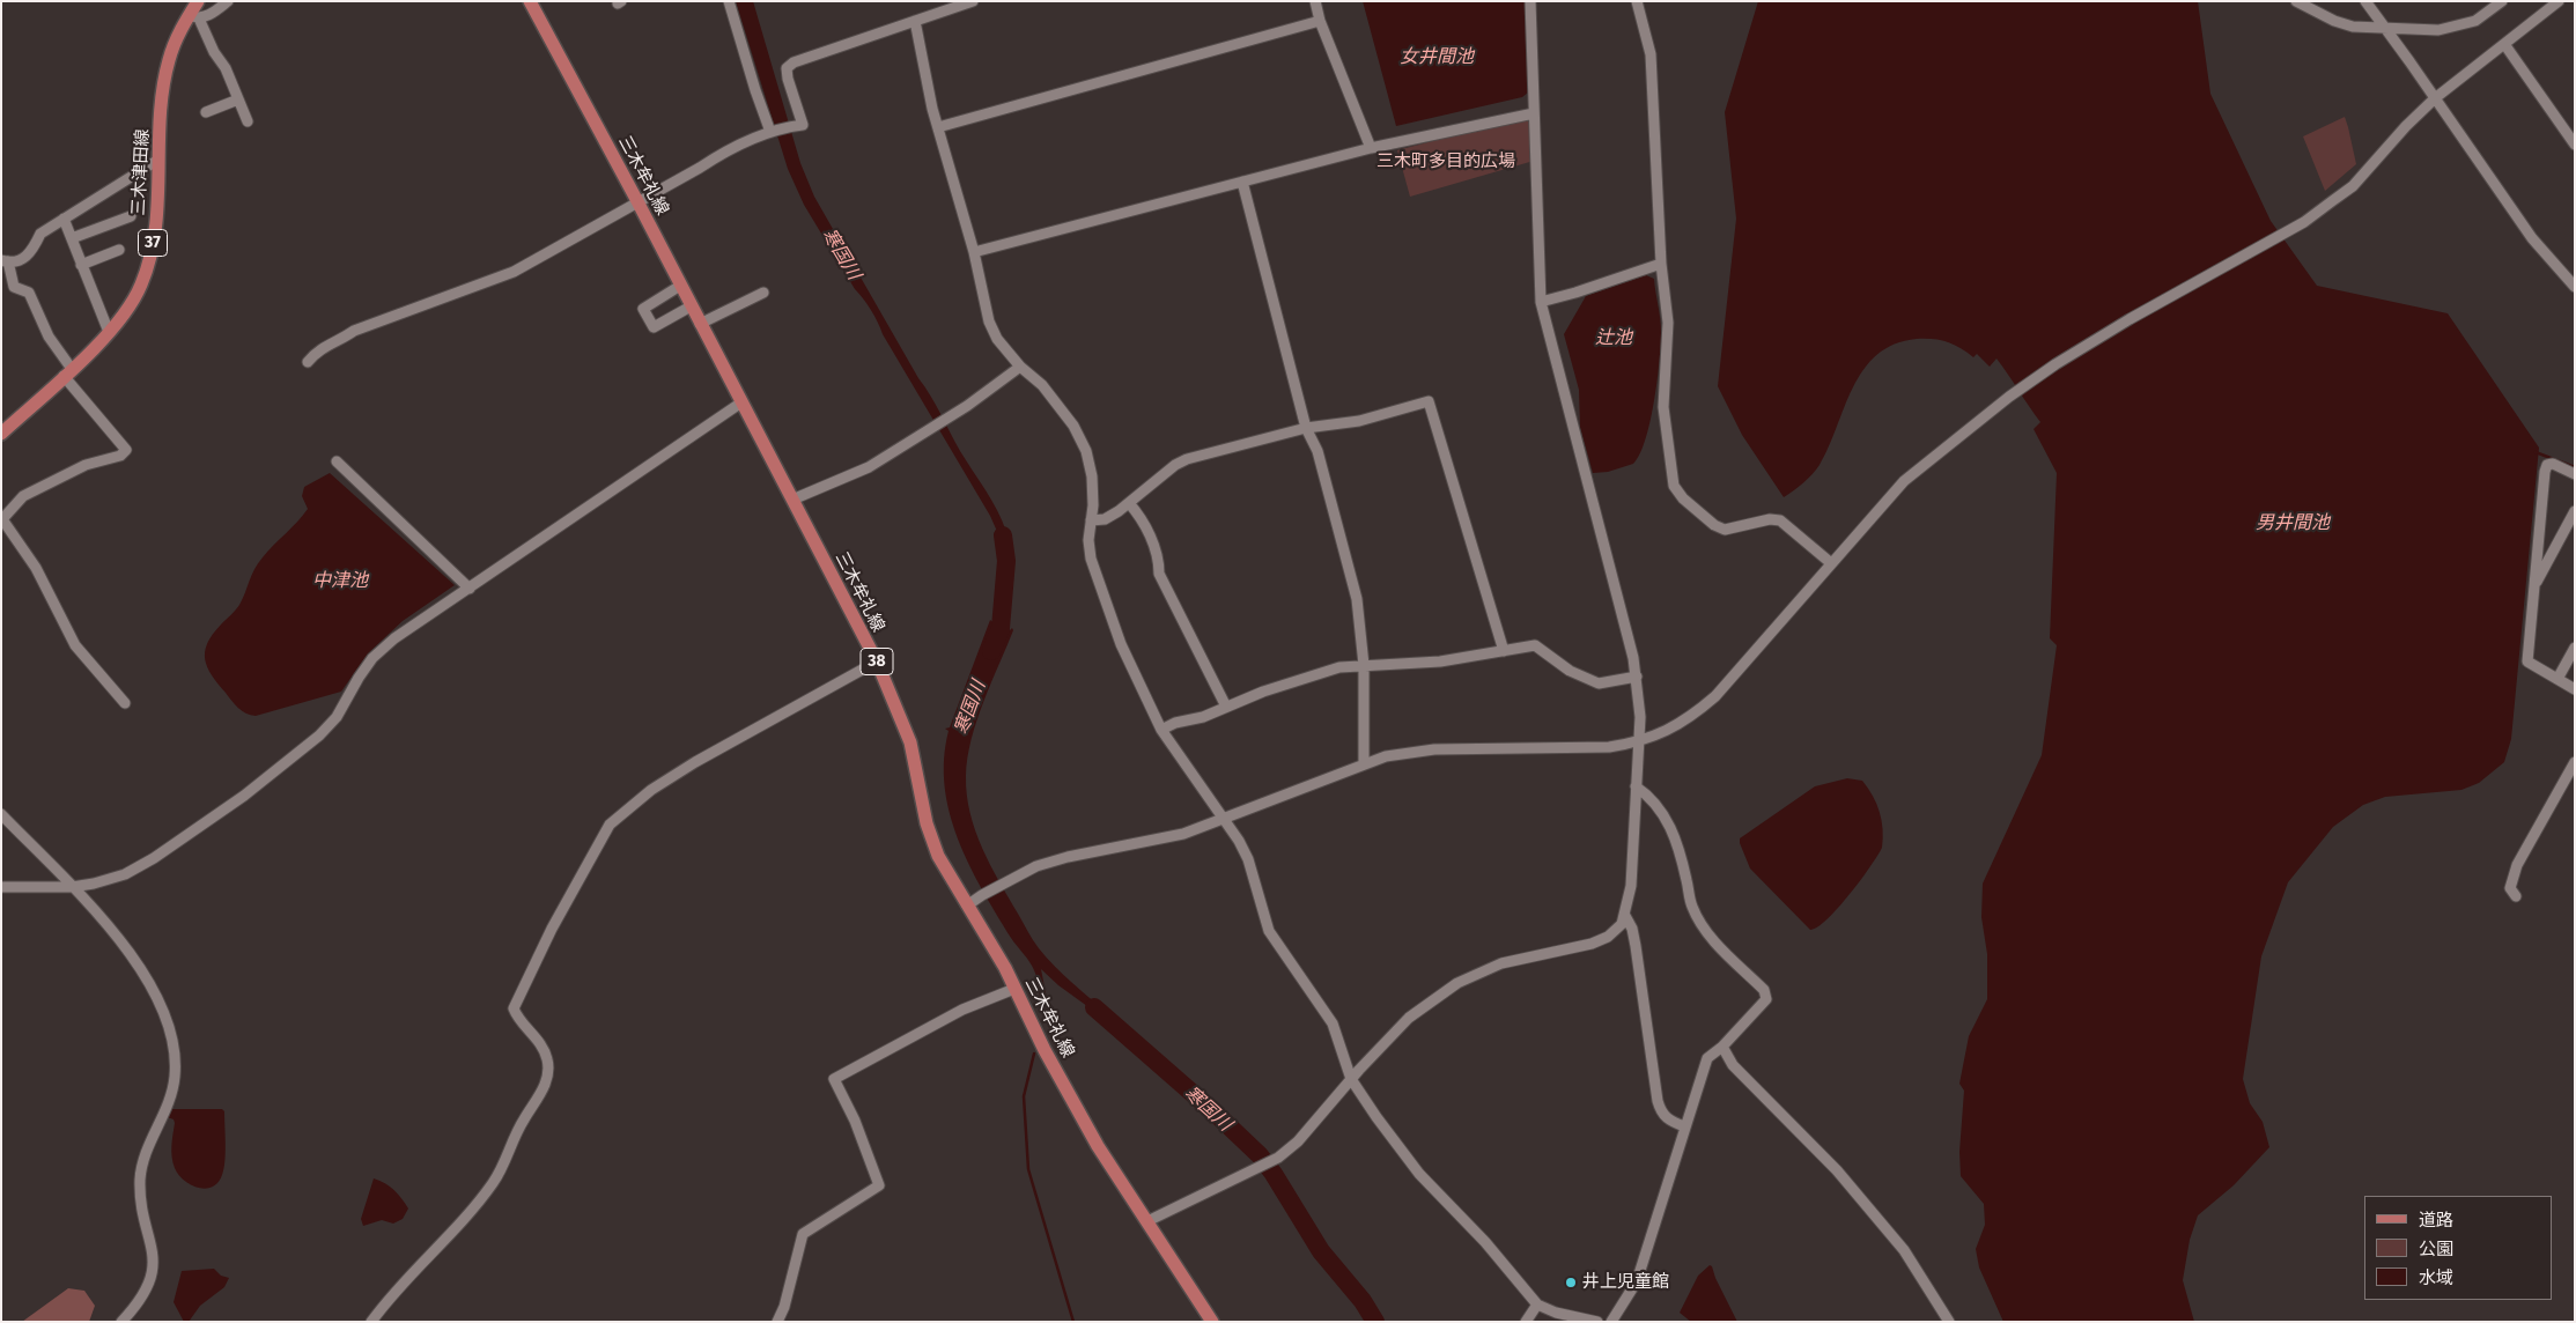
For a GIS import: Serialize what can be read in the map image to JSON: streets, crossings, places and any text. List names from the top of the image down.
{
  "streets": {
    "main road": [
      "三木津田線",
      "三木牟礼線",
      "37",
      "38"
    ]
  },
  "water": [
    "女井間池",
    "寒国川",
    "辻池",
    "男井間池",
    "中津池"
  ],
  "parks": ["三木町多目的広場"],
  "places": ["井上児童館"],
  "legend": ["道路", "公園", "水域"]
}
